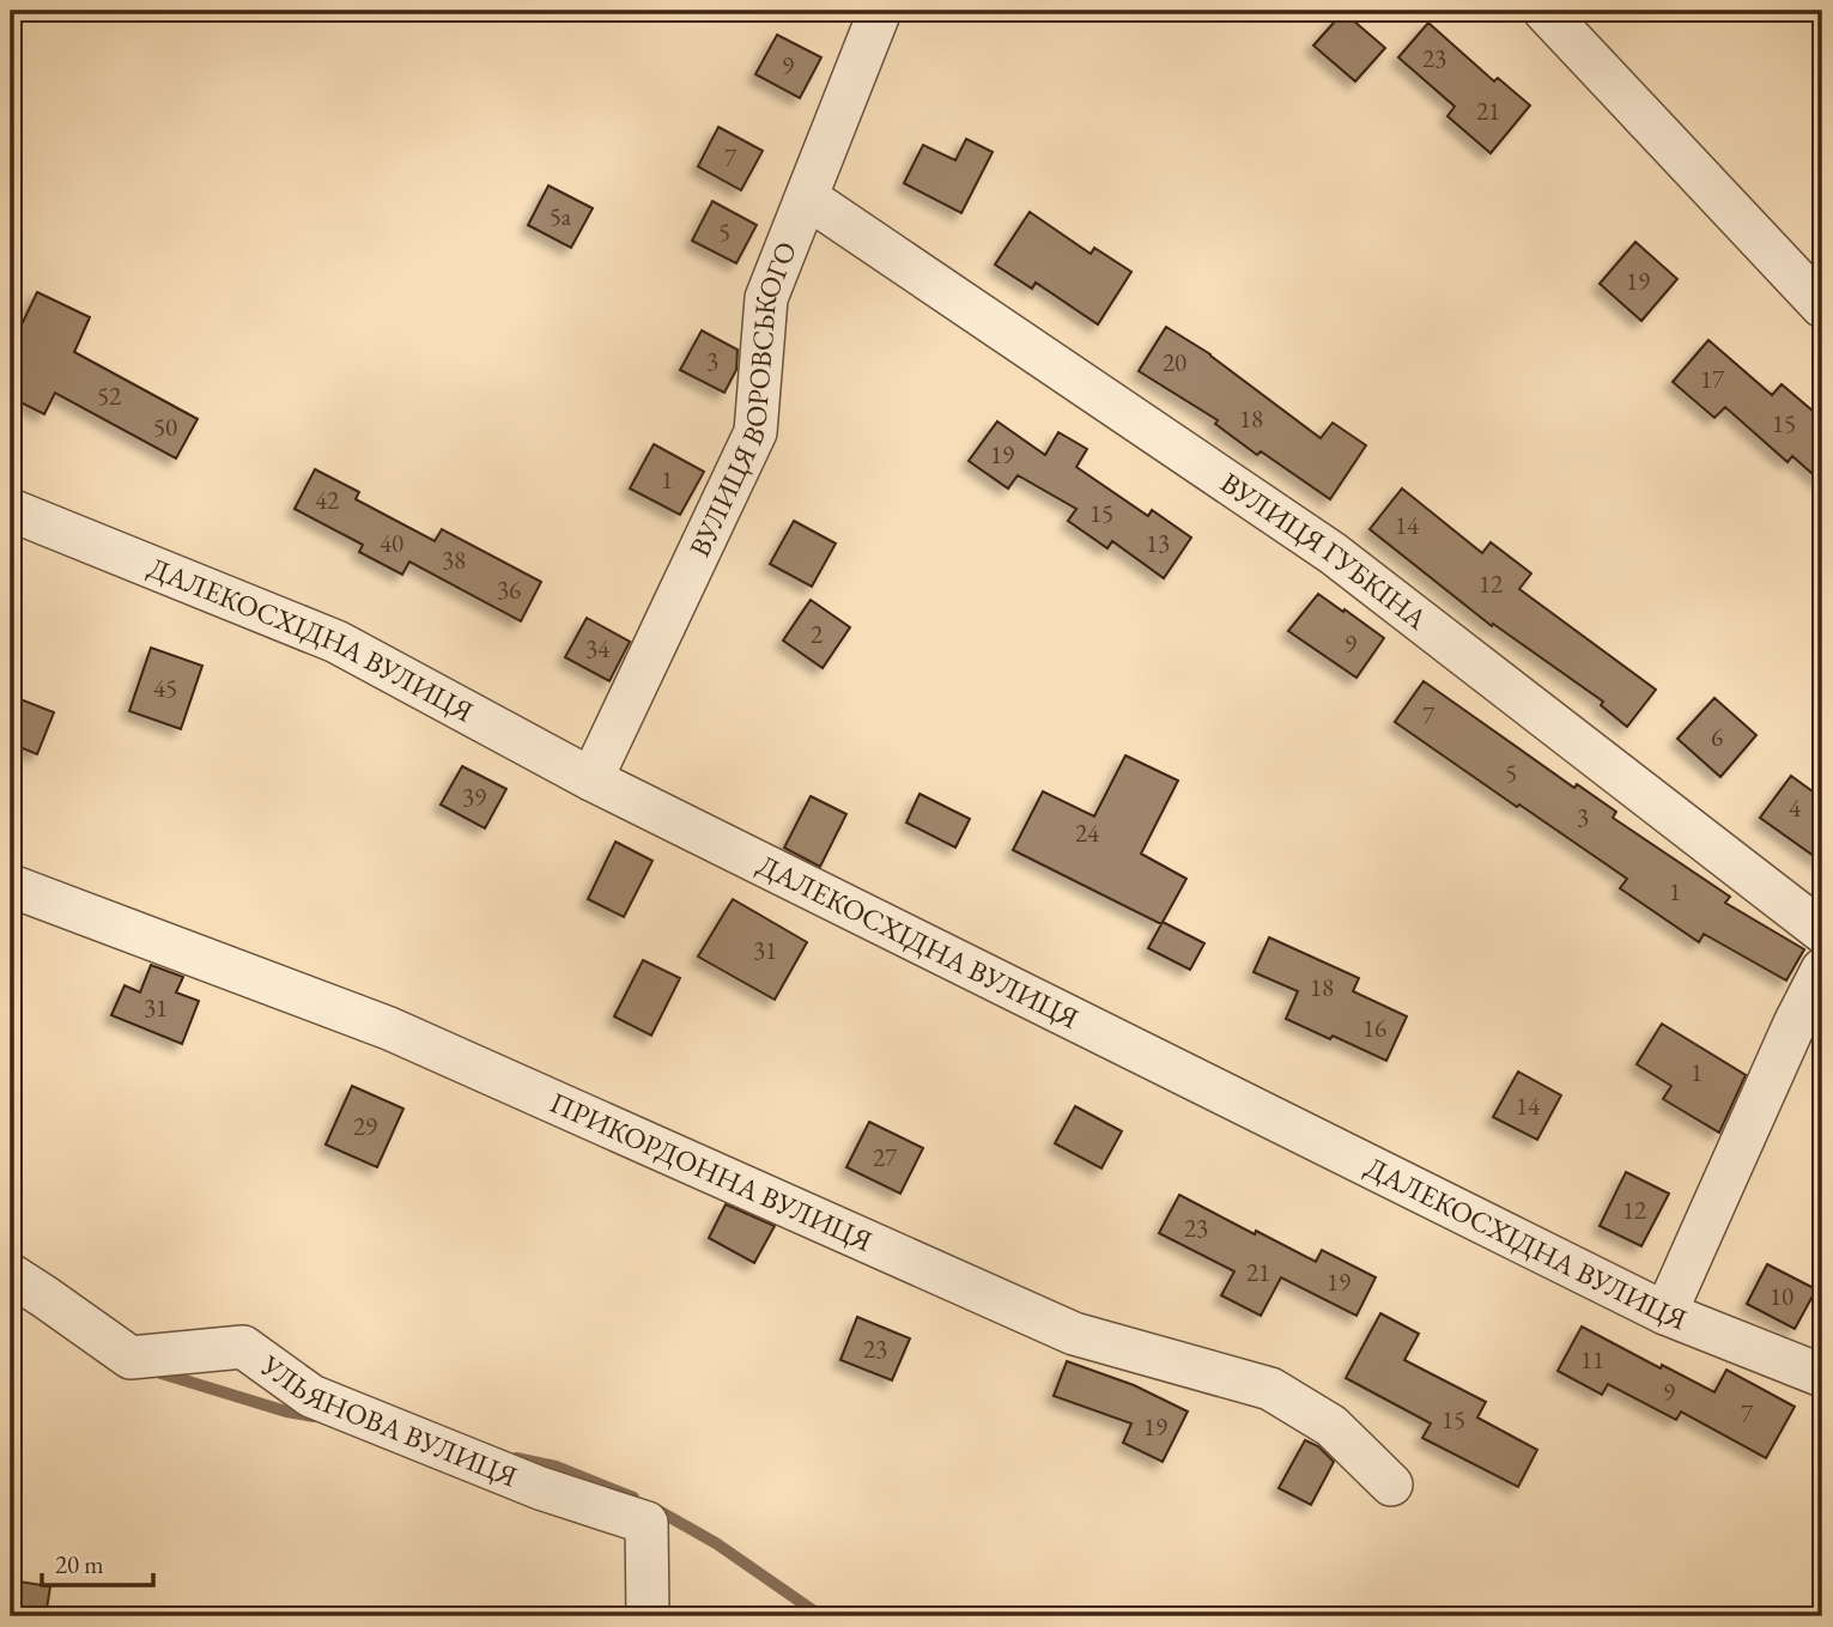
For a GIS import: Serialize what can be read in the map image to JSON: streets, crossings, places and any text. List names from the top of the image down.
{
  "streets": {
    "street": [
      "ВУЛИЦЯ ВОРОВСЬКОГО",
      "ВУЛИЦЯ ГУБКІНА",
      "ДАЛЕКОСХІДНА ВУЛИЦЯ",
      "ПРИКОРДОННА ВУЛИЦЯ",
      "УЛЬЯНОВА ВУЛИЦЯ"
    ]
  },
  "crossings": [
    ["ВУЛИЦЯ ВОРОВСЬКОГО", "ВУЛИЦЯ ГУБКІНА"],
    ["ВУЛИЦЯ ВОРОВСЬКОГО", "ДАЛЕКОСХІДНА ВУЛИЦЯ"]
  ],
  "house_numbers": [
    "23",
    "9",
    "21",
    "7",
    "5а",
    "5",
    "19",
    "3",
    "20",
    "17",
    "52",
    "18",
    "15",
    "50",
    "19",
    "1",
    "42",
    "15",
    "14",
    "40",
    "13",
    "38",
    "12",
    "36",
    "2",
    "9",
    "34",
    "45",
    "7",
    "6",
    "5",
    "39",
    "4",
    "3",
    "24",
    "1",
    "31",
    "18",
    "31",
    "16",
    "1",
    "14",
    "29",
    "27",
    "12",
    "23",
    "21",
    "19",
    "10",
    "23",
    "11",
    "9",
    "7",
    "15",
    "19"
  ],
  "scale_bar": "20 m"
}
